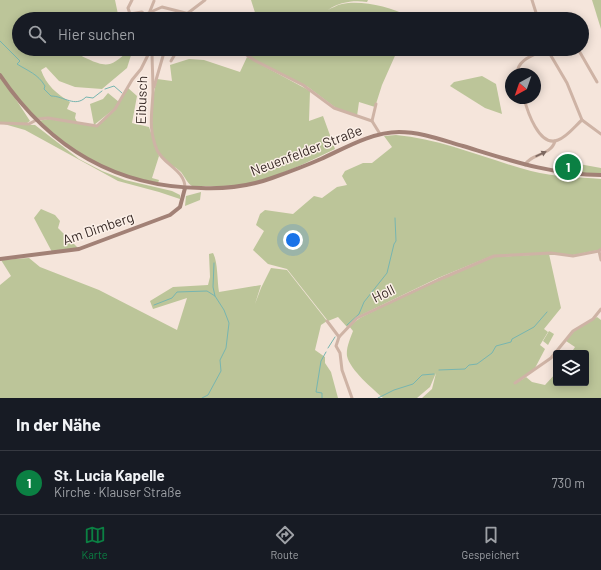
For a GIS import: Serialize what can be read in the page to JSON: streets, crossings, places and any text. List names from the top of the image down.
{
  "streets": {
    "main road": ["Neuenfelder Straße", "Am Dimberg"],
    "street": ["Eibusch", "Holl"]
  },
  "crossings": [
    ["Eibusch", "Neuenfelder Straße"],
    ["Eibusch", "Am Dimberg"],
    ["Neuenfelder Straße", "Am Dimberg"]
  ],
  "north": "bottom left",
  "page": {
    "search": "Hier suchen",
    "pins": "1",
    "heading": "In der Nähe",
    "list": [
      {
        "mark": "1",
        "name": "St. Lucia Kapelle",
        "note": "Kirche · Klauser Straße",
        "value": "730 m"
      }
    ],
    "nav": ["Karte", "Route", "Gespeichert"]
  }
}
